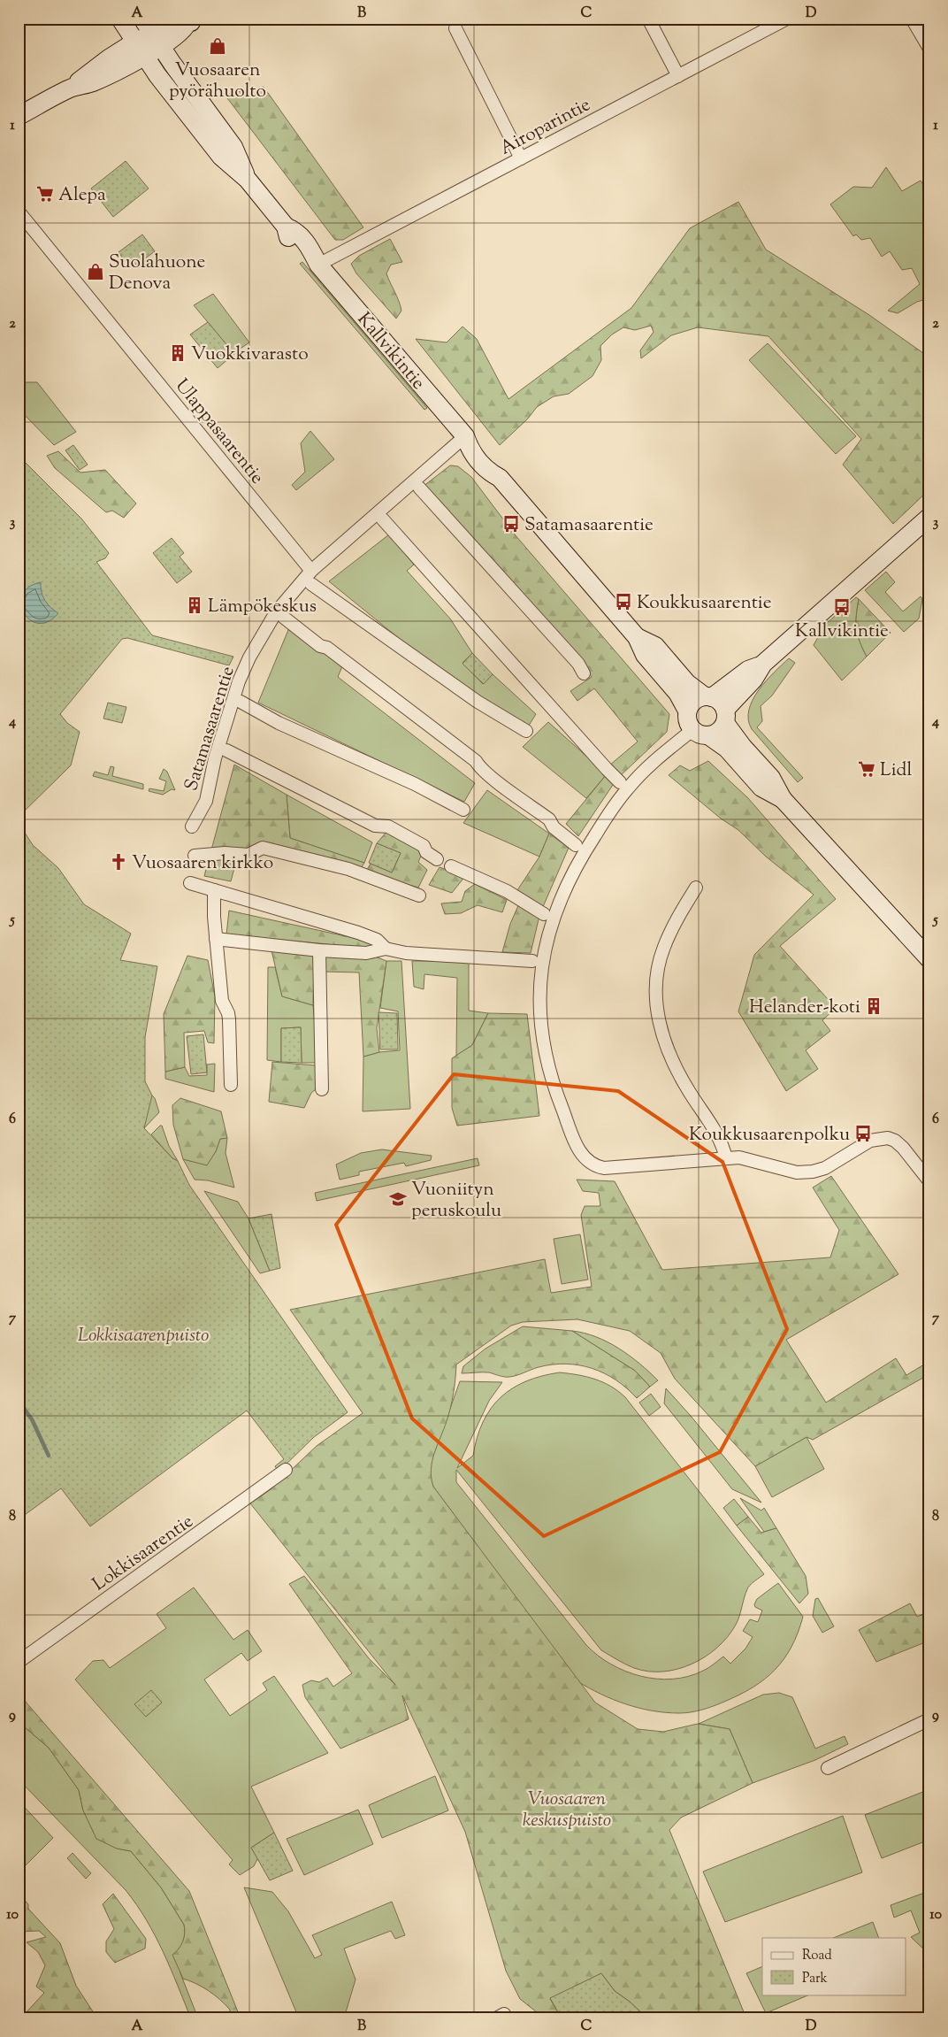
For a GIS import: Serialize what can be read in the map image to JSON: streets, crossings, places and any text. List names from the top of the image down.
{
  "streets": {
    "main road": ["Kallvikintie"],
    "street": [
      "Airoparintie",
      "Ulappasaarentie",
      "Satamasaarentie",
      "Lokkisaarentie"
    ]
  },
  "crossings": [
    ["Airoparintie", "Kallvikintie"],
    ["Kallvikintie", "Satamasaarentie"],
    ["Ulappasaarentie", "Satamasaarentie"]
  ],
  "parks": ["Lokkisaarenpuisto", "Vuosaaren keskuspuisto"],
  "places": {
    "shop": ["Vuosaaren pyörähuolto", "Suolahuone Denova"],
    "supermarket": ["Alepa", "Lidl"],
    "building": ["Vuokkivarasto", "Lämpökeskus", "Helander-koti"],
    "bus stop": [
      "Satamasaarentie",
      "Koukkusaarentie",
      "Kallvikintie",
      "Koukkusaarenpolku"
    ],
    "church": ["Vuosaaren kirkko"],
    "school or university": ["Vuoniityn peruskoulu"]
  },
  "legend": ["Road", "Park"],
  "grid": {
    "columns": [
      "A",
      "B",
      "C",
      "D"
    ],
    "rows": [
      "1",
      "2",
      "3",
      "4",
      "5",
      "6",
      "7",
      "8",
      "9",
      "10"
    ]
  }
}
